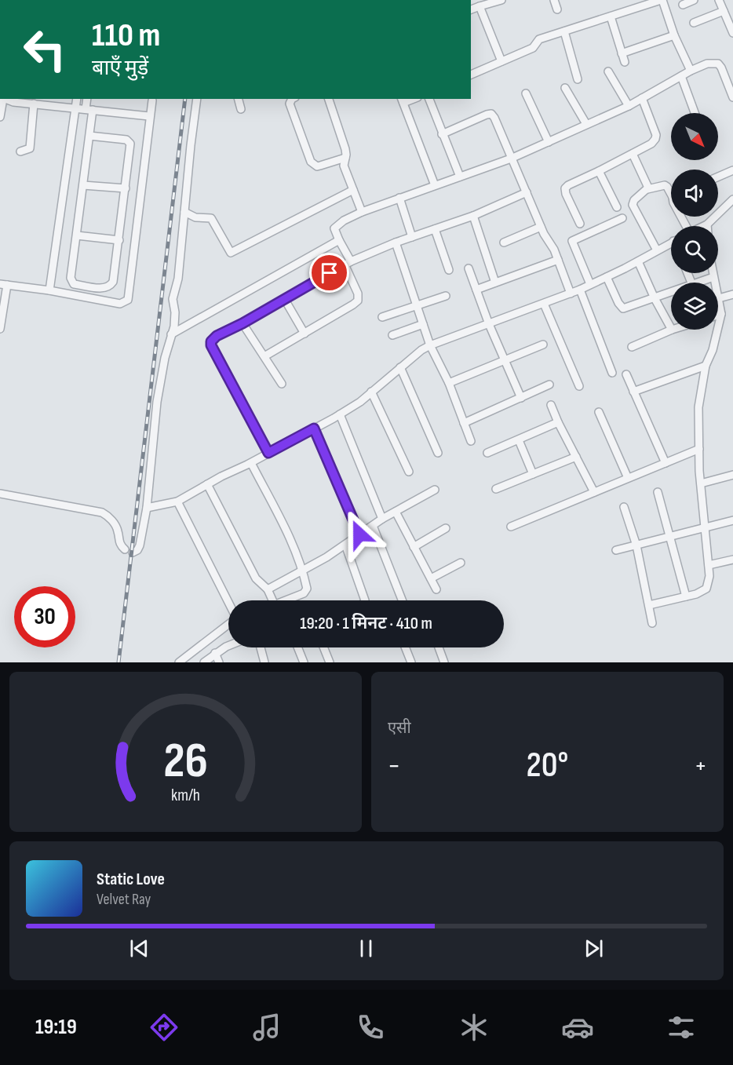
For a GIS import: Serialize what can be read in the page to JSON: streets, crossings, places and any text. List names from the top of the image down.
{
  "north": "bottom right",
  "page": {
    "turn": ["110 m", "बाएँ मुड़ें"],
    "limit": "30",
    "trip": "19:20 · 1 मिनट · 410 m",
    "tile": "एसी",
    "heat": ["−", "20°", "+"],
    "song": ["Static Love", "Velvet Ray"],
    "tabs": "19:19",
    "gauge": ["26", "km/h"]
  }
}
